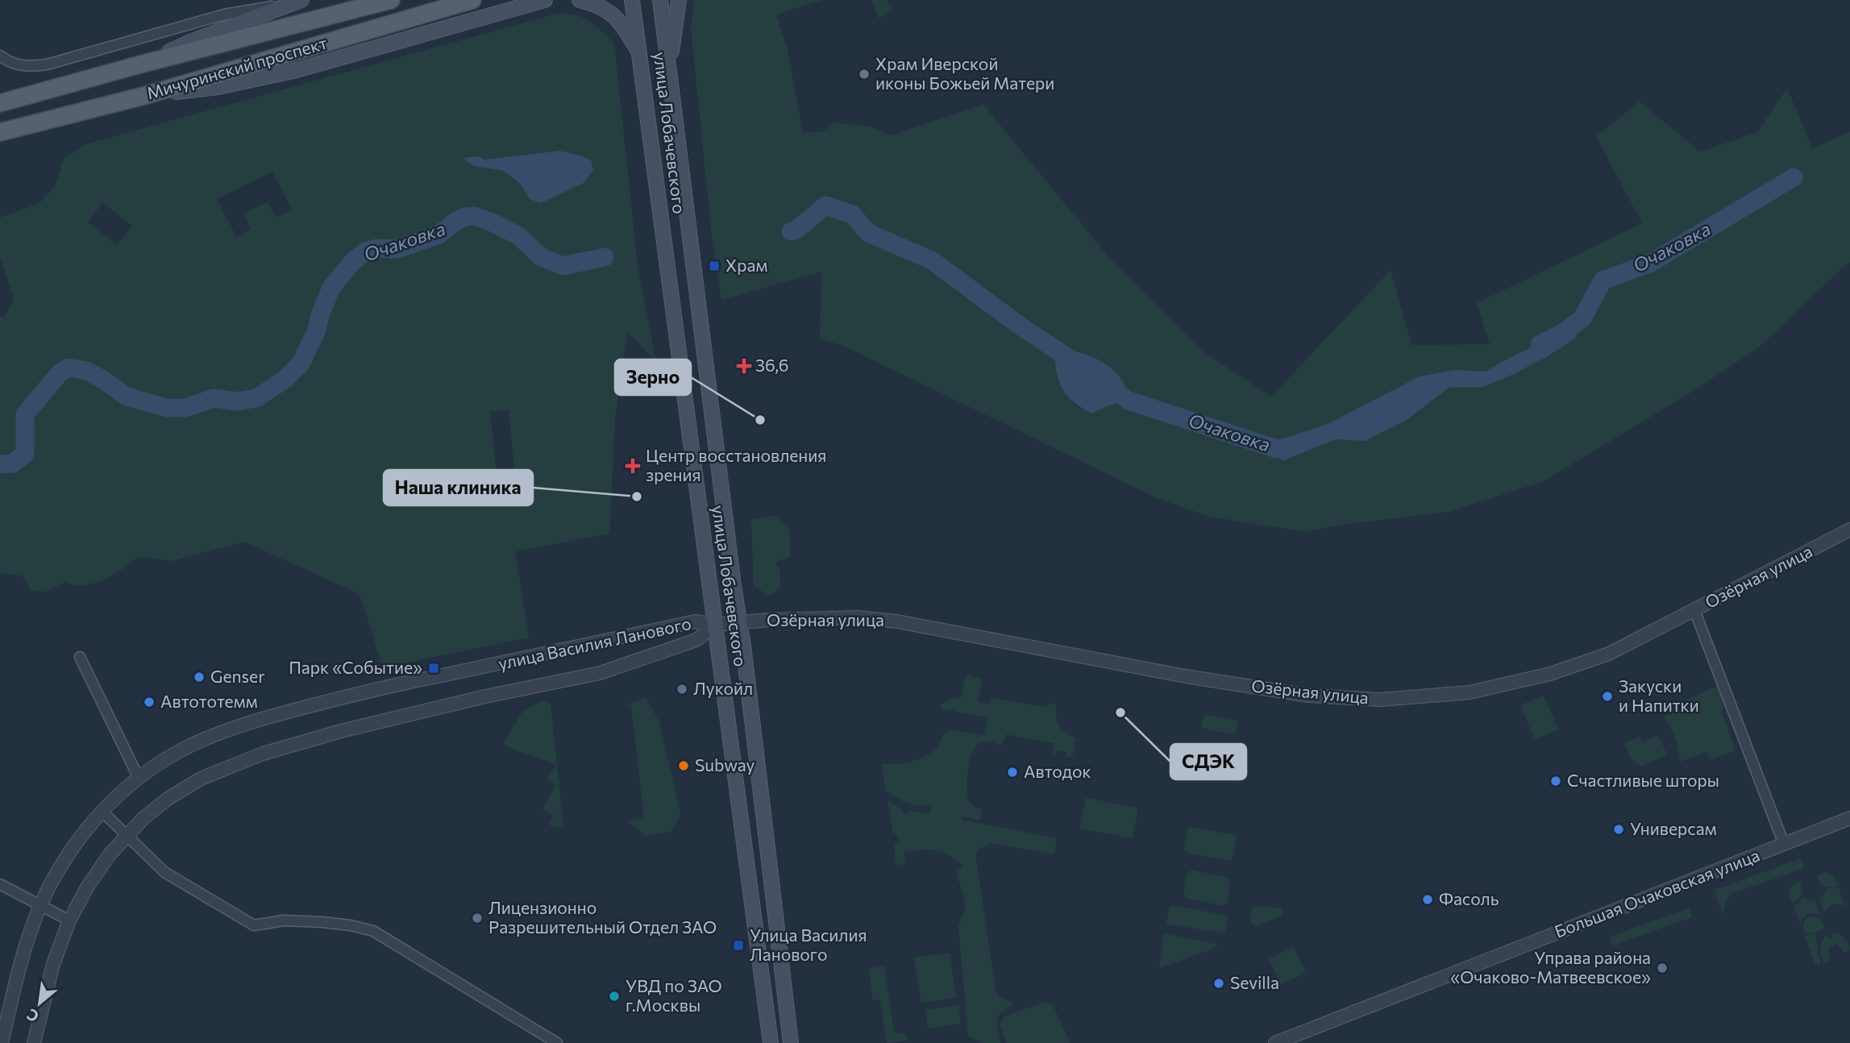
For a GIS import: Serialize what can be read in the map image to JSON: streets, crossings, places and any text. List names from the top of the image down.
{
  "streets": {
    "main road": ["Мичуринский проспект", "улица Лобачевского"],
    "street": ["Озёрная улица", "улица Василия Ланового", "Большая Очаковская улица"]
  },
  "crossings": [
    ["улица Лобачевского", "Озёрная улица"],
    ["улица Лобачевского", "улица Василия Ланового"],
    ["Озёрная улица", "улица Василия Ланового"]
  ],
  "water": ["Очаковка"],
  "places": {
    "other": [
      "Храм Иверской иконы Божьей Матери",
      "Зерно",
      "Наша клиника",
      "Genser",
      "Лукойл",
      "Закуски и Напитки",
      "Автототемм",
      "СДЭК",
      "Subway",
      "Автодок",
      "Счастливые шторы",
      "Универсам",
      "Фасоль",
      "Лицензионно Разрешительный Отдел ЗАО",
      "Управа района «Очаково-Матвеевское»",
      "Sevilla",
      "УВД по ЗАО г.Москвы"
    ],
    "transit": ["Храм", "Парк «Событие»", "Улица Василия Ланового"],
    "health": ["36,6", "Центр восстановления зрения"]
  },
  "north": "bottom left"
}
